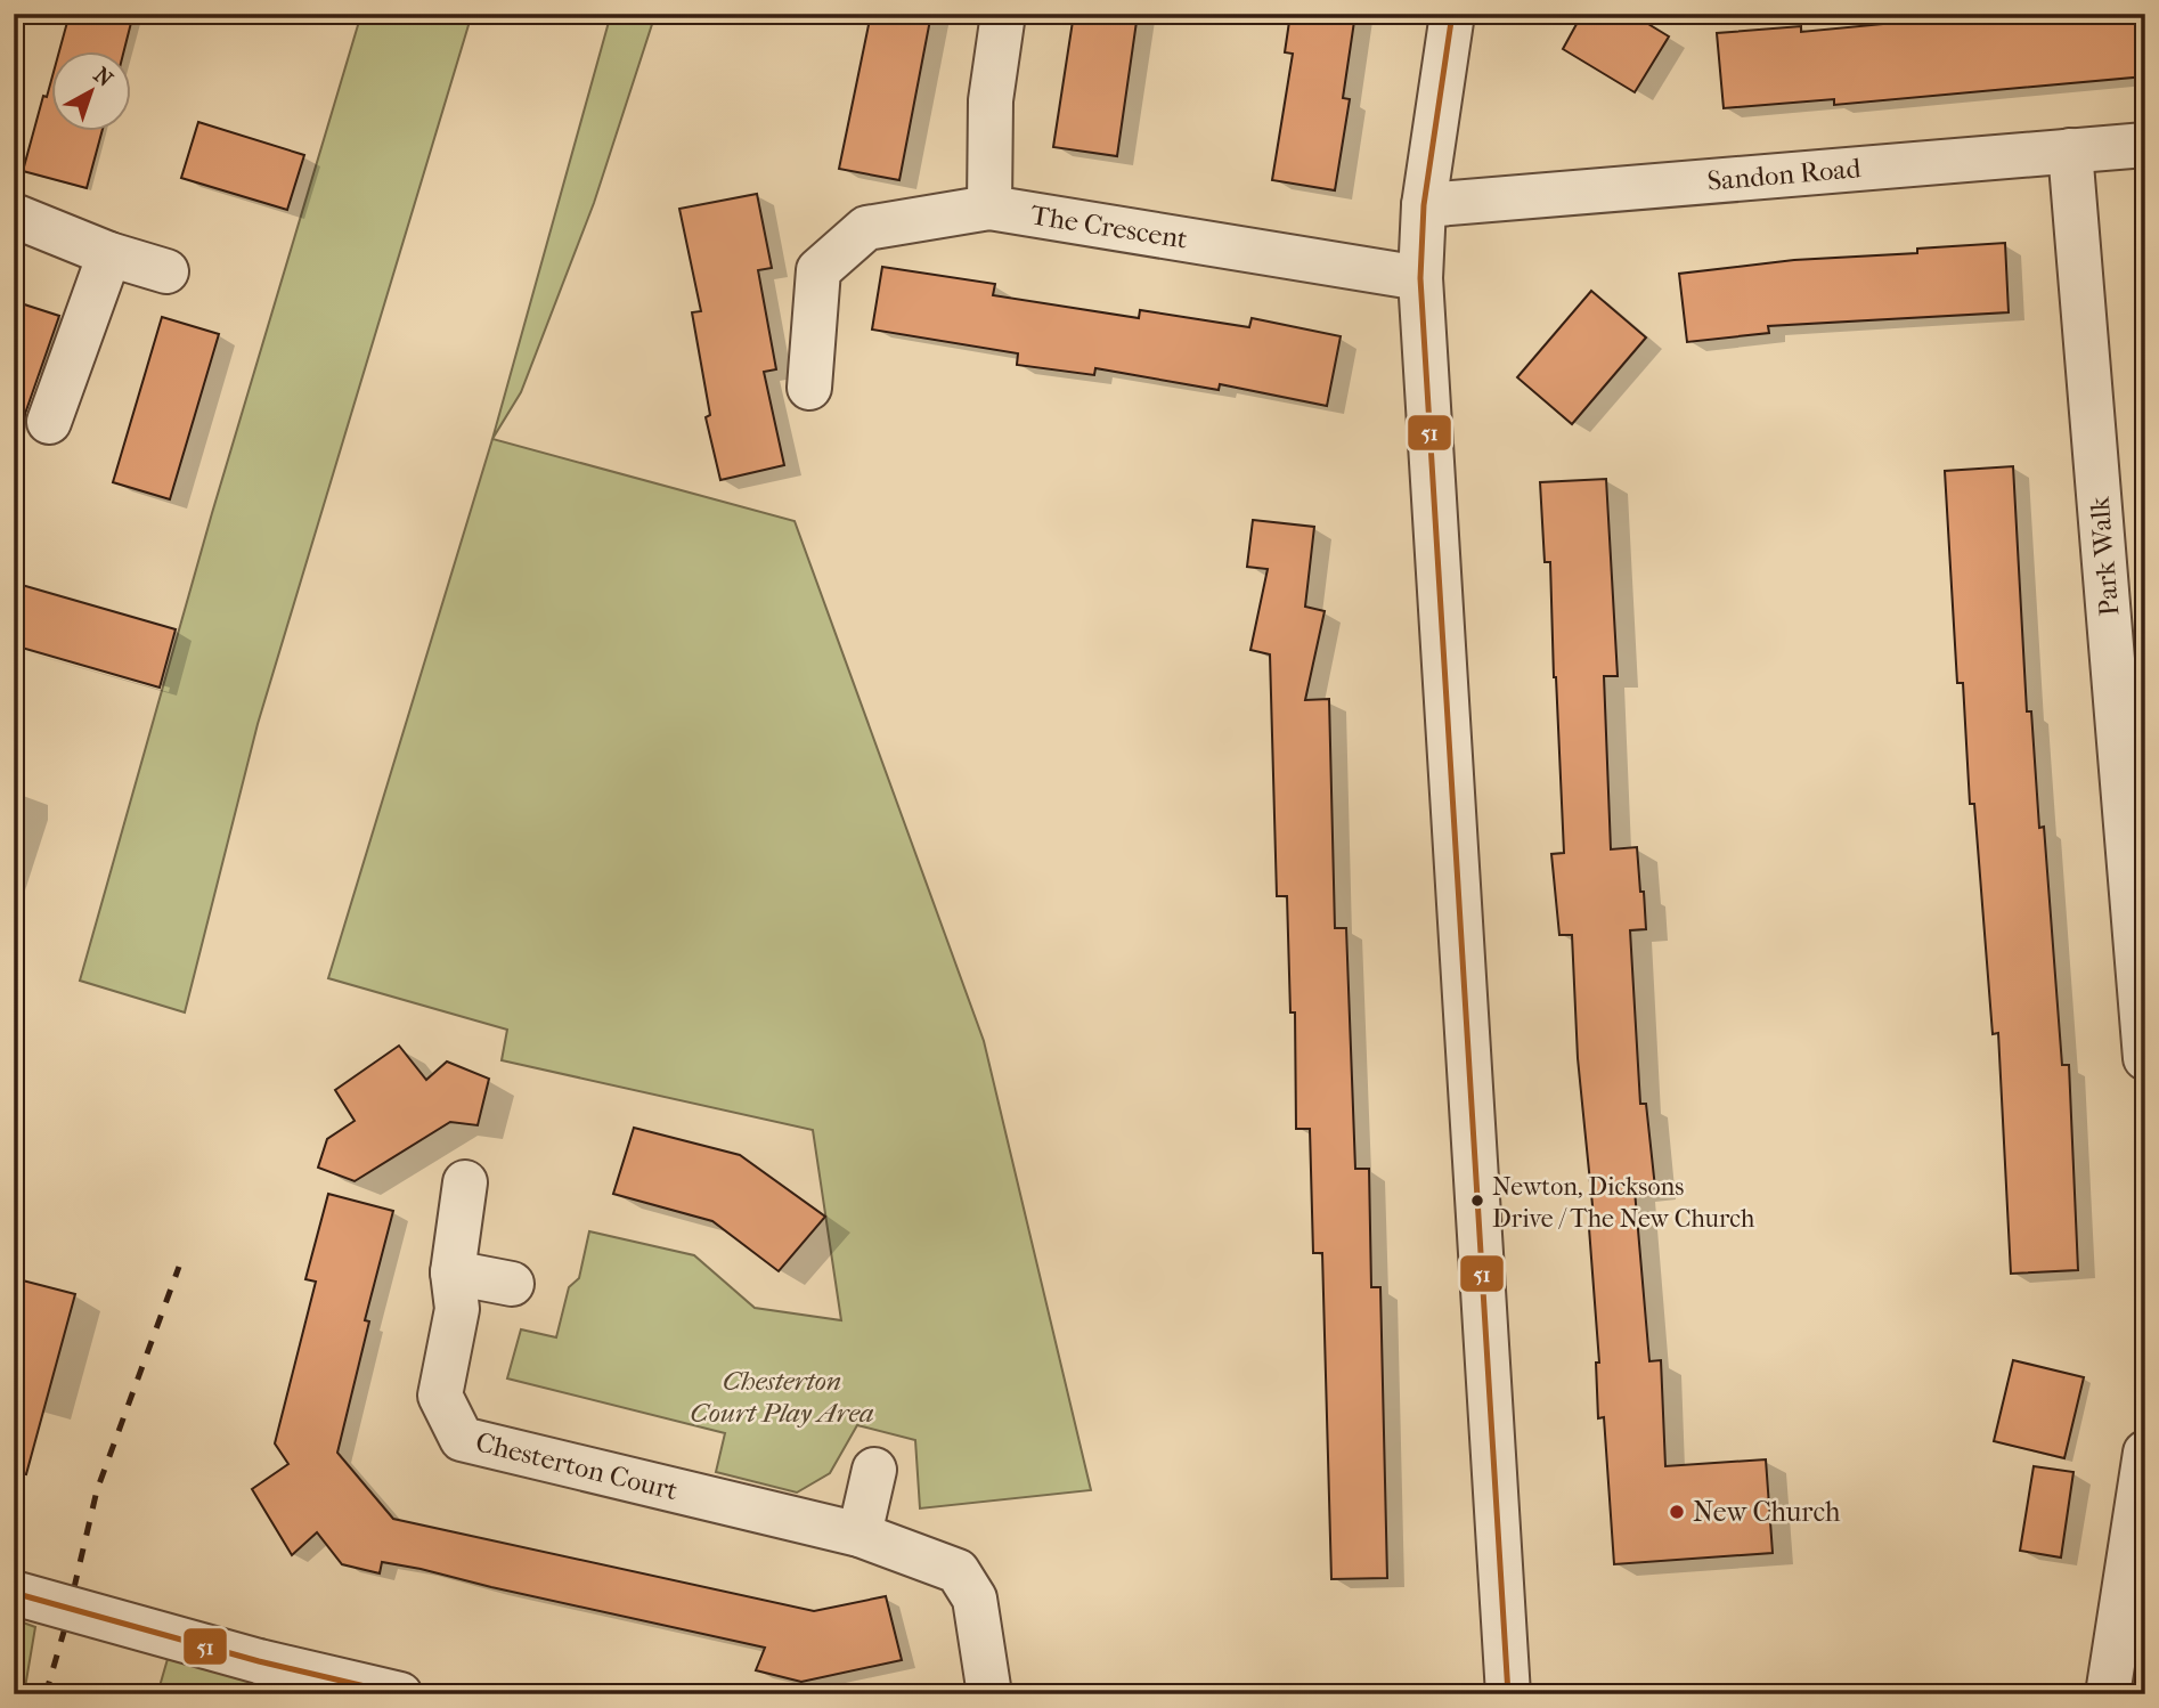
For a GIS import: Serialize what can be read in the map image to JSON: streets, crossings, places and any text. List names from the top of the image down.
{
  "streets": {
    "street": [
      "Sandon Road",
      "The Crescent",
      "Park Walk",
      "Chesterton Court"
    ]
  },
  "crossings": [
    ["Sandon Road", "Park Walk"]
  ],
  "parks": ["Chesterton Court Play Area"],
  "places": ["Newton, Dicksons Drive / The New Church", "New Church"],
  "lines": ["transit line 51"],
  "north": "top right"
}
